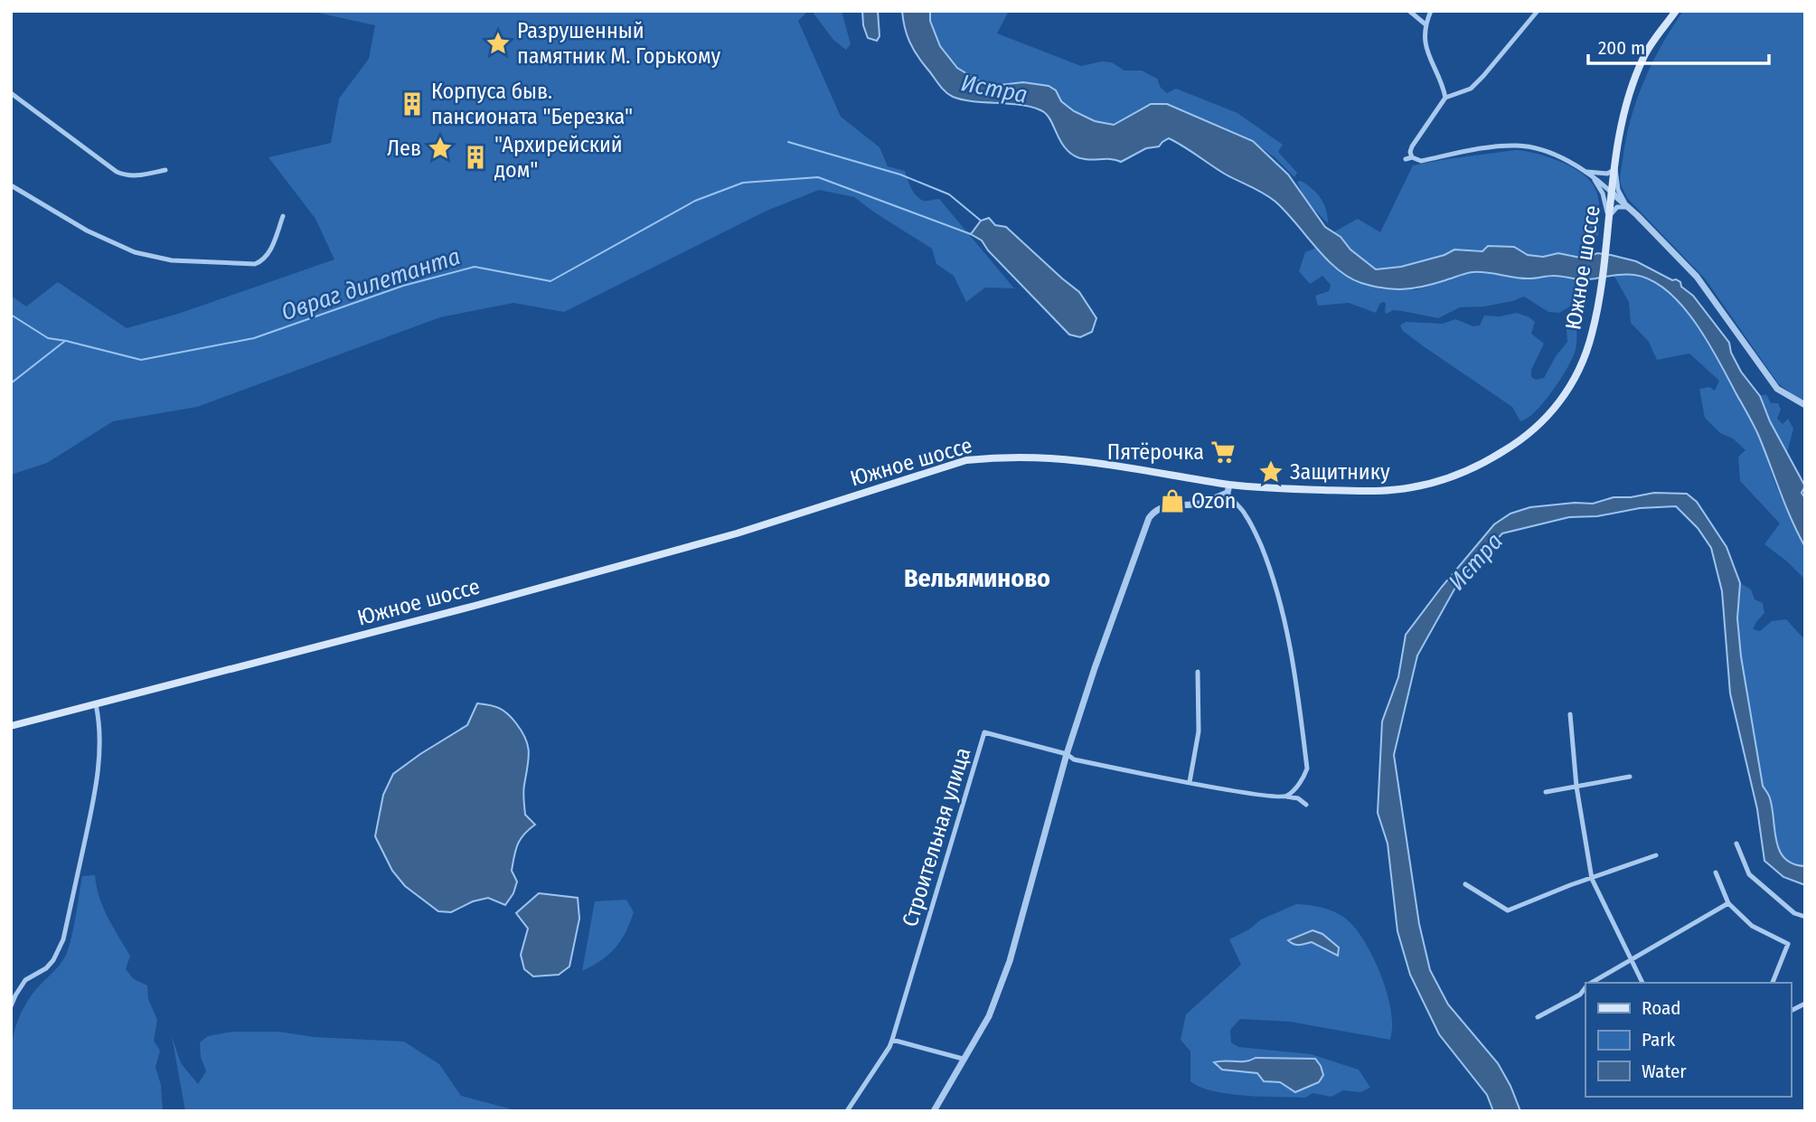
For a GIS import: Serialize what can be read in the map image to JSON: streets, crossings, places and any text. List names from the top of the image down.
{
  "streets": {
    "main road": ["Южное шоссе"],
    "street": ["Строительная улица"]
  },
  "districts": ["Вельяминово"],
  "water": ["Истра", "Овраг дилетанта"],
  "places": {
    "place": ["Разрушенный памятник М. Горькому", "Лев", "Защитнику"],
    "building": ["Корпуса быв. пансионата \"Березка\"", "\"Архирейский дом\""],
    "supermarket": ["Пятёрочка"],
    "shop": ["Ozon"]
  },
  "legend": ["Road", "Park", "Water"],
  "scale_bar": "200 m"
}
